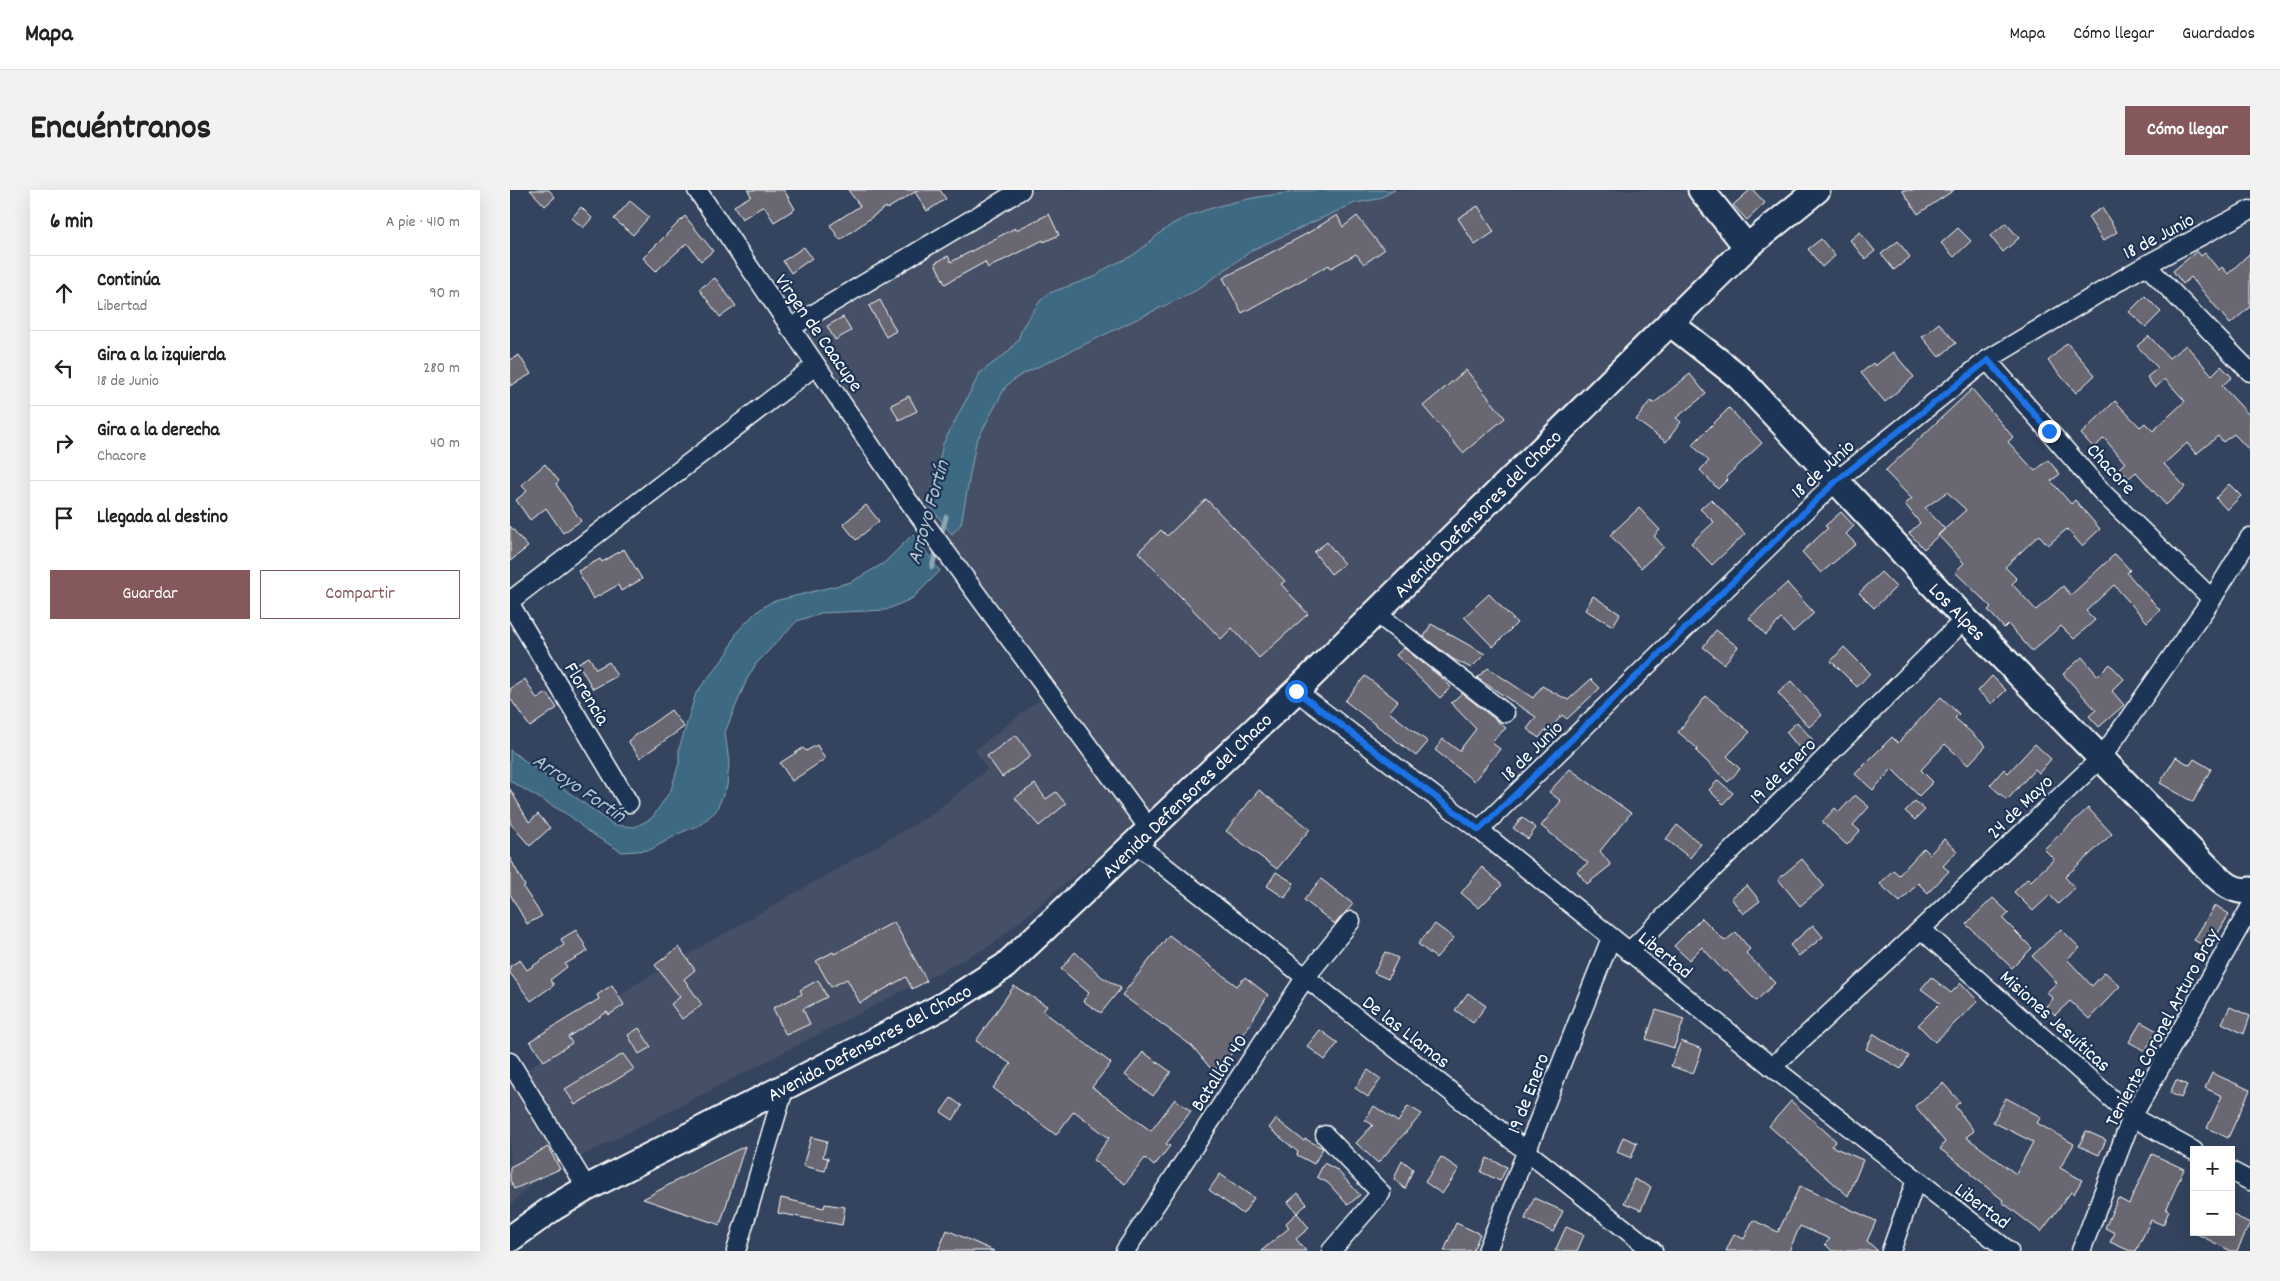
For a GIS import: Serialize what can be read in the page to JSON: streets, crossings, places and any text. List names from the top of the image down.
{
  "streets": {
    "main road": ["Avenida Defensores del Chaco", "Los Alpes"],
    "street": [
      "18 de Junio",
      "Virgen de Caacupe",
      "Chacore",
      "Florencia",
      "19 de Enero",
      "24 de Mayo",
      "Libertad",
      "Misiones Jesuíticas",
      "Teniente Coronel Arturo Bray",
      "De las Llamas",
      "Batallón 40"
    ]
  },
  "crossings": [
    ["18 de Junio", "Chacore"],
    ["18 de Junio", "Los Alpes"],
    ["18 de Junio", "Libertad"],
    ["Virgen de Caacupe", "De las Llamas"],
    ["Chacore", "24 de Mayo"],
    ["Avenida Defensores del Chaco", "Los Alpes"],
    ["Avenida Defensores del Chaco", "Libertad"],
    ["Avenida Defensores del Chaco", "De las Llamas"],
    ["Los Alpes", "19 de Enero"],
    ["Los Alpes", "24 de Mayo"],
    ["19 de Enero", "Libertad"],
    ["19 de Enero", "De las Llamas"],
    ["24 de Mayo", "Libertad"],
    ["24 de Mayo", "Misiones Jesuíticas"],
    ["Misiones Jesuíticas", "Teniente Coronel Arturo Bray"],
    ["De las Llamas", "Batallón 40"]
  ],
  "water": ["Arroyo Fortín"],
  "page": {
    "header": "Mapa",
    "nav": ["Mapa", "Cómo llegar", "Guardados"],
    "title": "Encuéntranos",
    "buttons": [
      "Cómo llegar",
      ["Guardar", "Compartir"]
    ],
    "heading": ["6 min", "A pie · 410 m"],
    "list": [
      ["Continúa", "Libertad", "90 m"],
      ["Gira a la izquierda", "18 de Junio", "280 m"],
      ["Gira a la derecha", "Chacore", "40 m"],
      "Llegada al destino"
    ],
    "map_buttons": ["+", "−"]
  }
}
